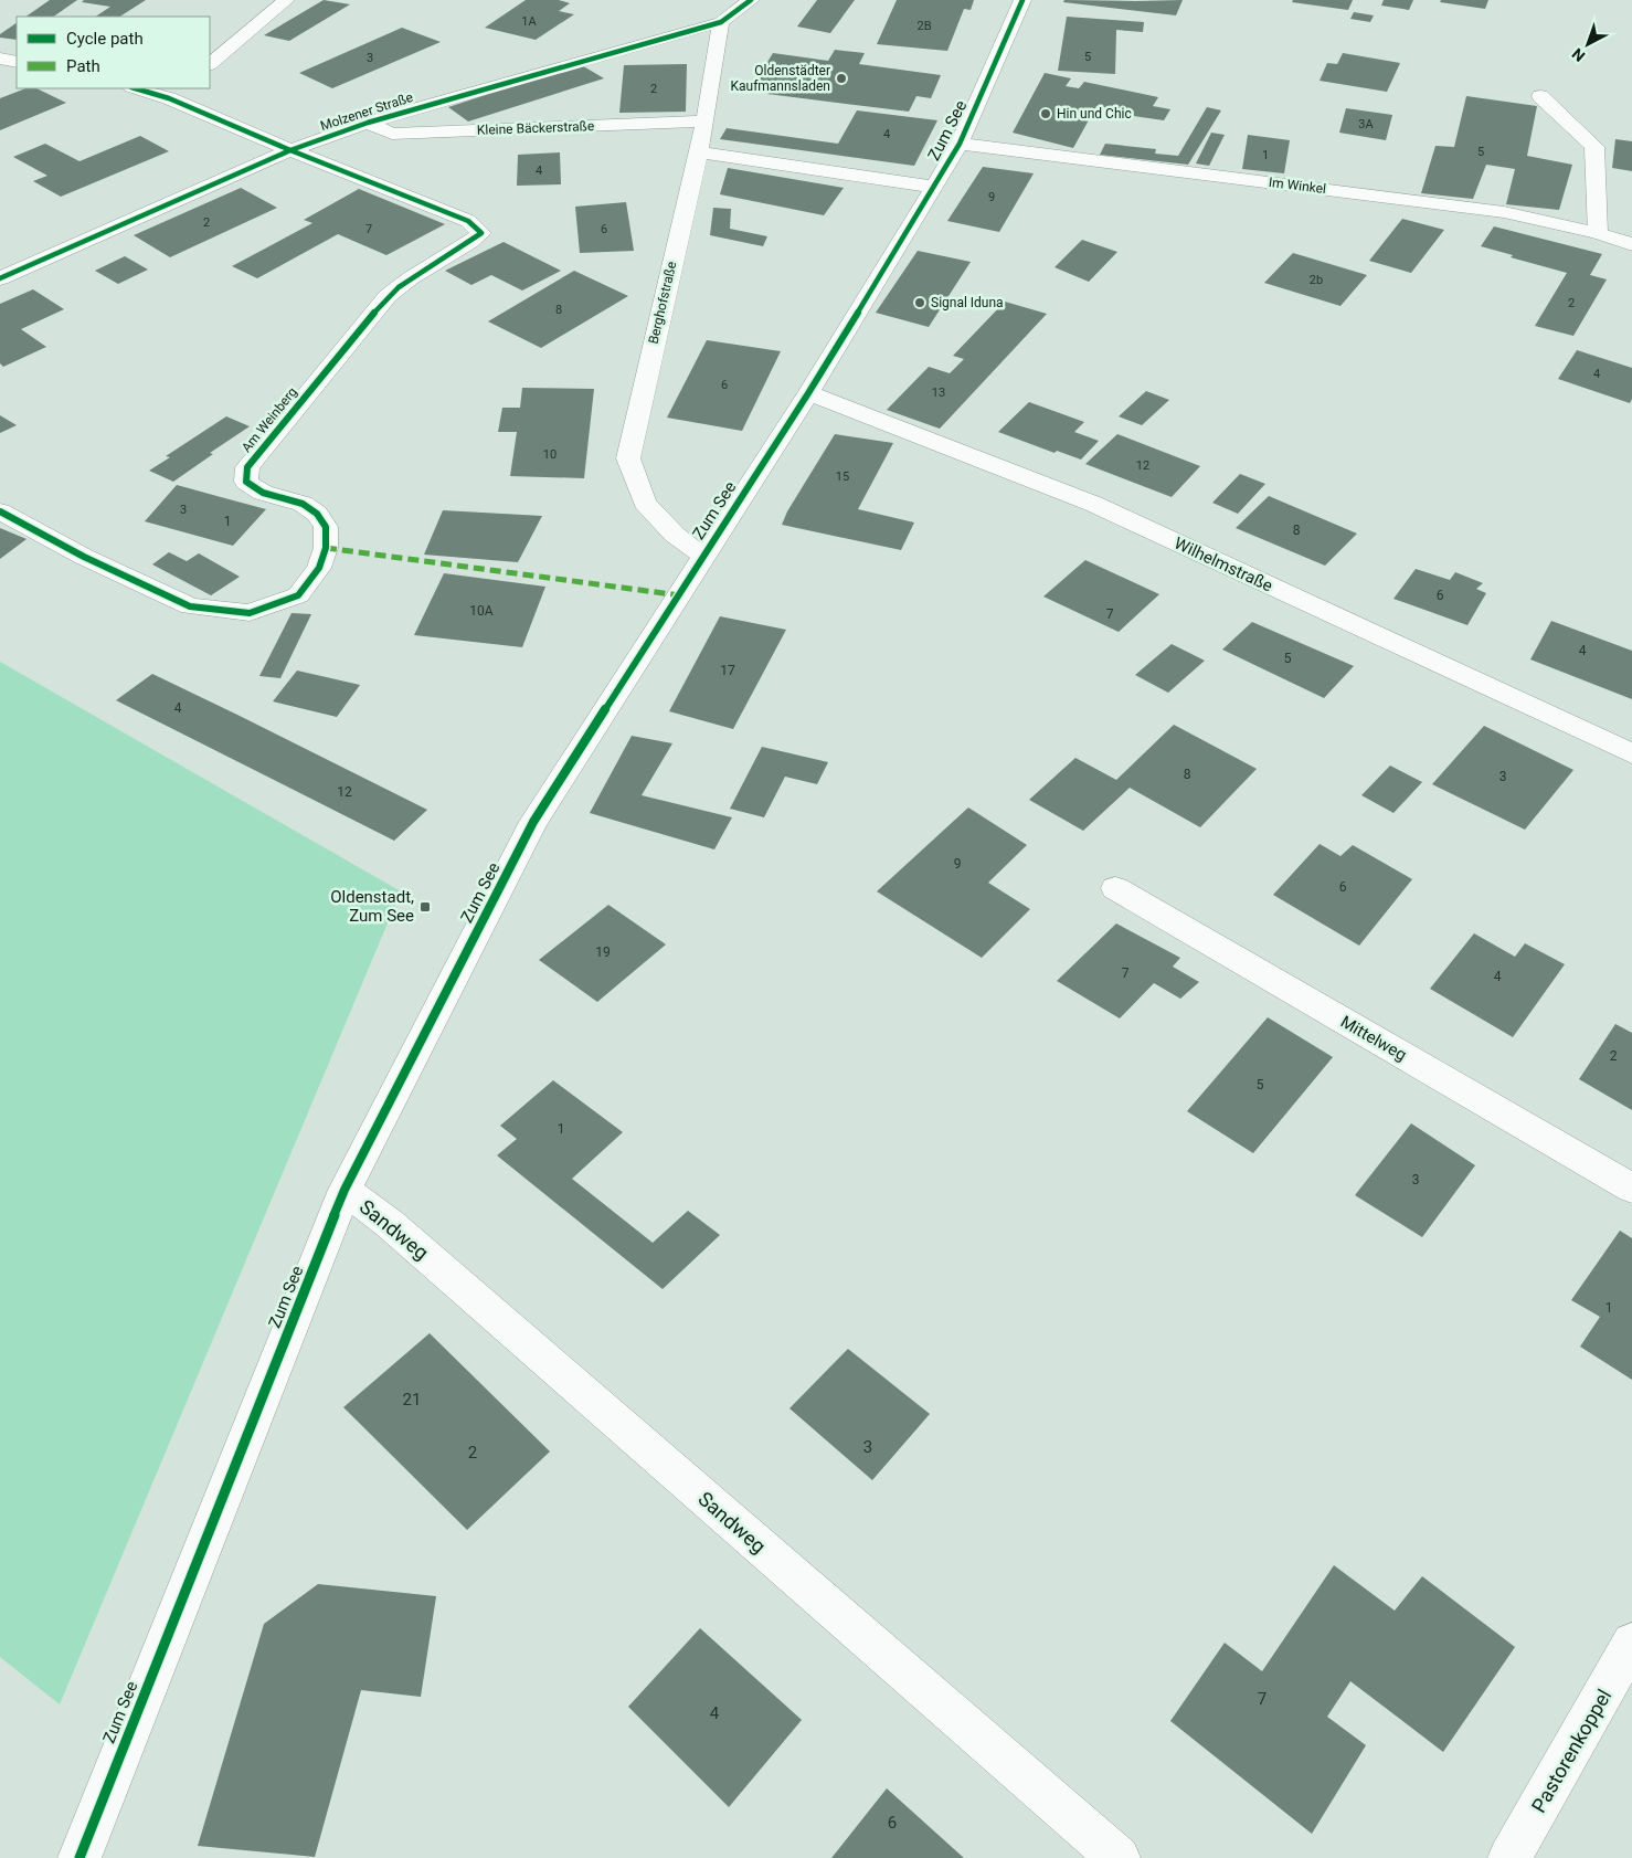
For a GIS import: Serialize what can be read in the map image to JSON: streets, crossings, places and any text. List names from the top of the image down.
{
  "streets": {
    "street": [
      "Molzener Straße",
      "Kleine Bäckerstraße",
      "Zum See",
      "Im Winkel",
      "Berghofstraße",
      "Am Weinberg",
      "Wilhelmstraße",
      "Mittelweg",
      "Sandweg",
      "Pastorenkoppel"
    ]
  },
  "crossings": [
    ["Molzener Straße", "Kleine Bäckerstraße"],
    ["Molzener Straße", "Berghofstraße"],
    ["Molzener Straße", "Am Weinberg"],
    ["Kleine Bäckerstraße", "Berghofstraße"],
    ["Zum See", "Im Winkel"],
    ["Zum See", "Berghofstraße"],
    ["Zum See", "Wilhelmstraße"],
    ["Zum See", "Sandweg"]
  ],
  "places": {
    "other": ["Oldenstädter Kaufmannsladen", "Hin und Chic", "Signal Iduna"],
    "transit": ["Oldenstadt, Zum See"]
  },
  "house_numbers": [
    "1A",
    "2B",
    "5",
    "3",
    "2",
    "3A",
    "4",
    "5",
    "1",
    "4",
    "9",
    "2",
    "7",
    "6",
    "2b",
    "2",
    "8",
    "4",
    "6",
    "13",
    "10",
    "12",
    "15",
    "3",
    "1",
    "8",
    "6",
    "10A",
    "7",
    "4",
    "5",
    "17",
    "4",
    "8",
    "3",
    "12",
    "9",
    "6",
    "19",
    "7",
    "4",
    "2",
    "5",
    "1",
    "3",
    "1",
    "21",
    "3",
    "2",
    "7",
    "4",
    "6"
  ],
  "legend": ["Cycle path", "Path"],
  "north": "bottom left"
}
